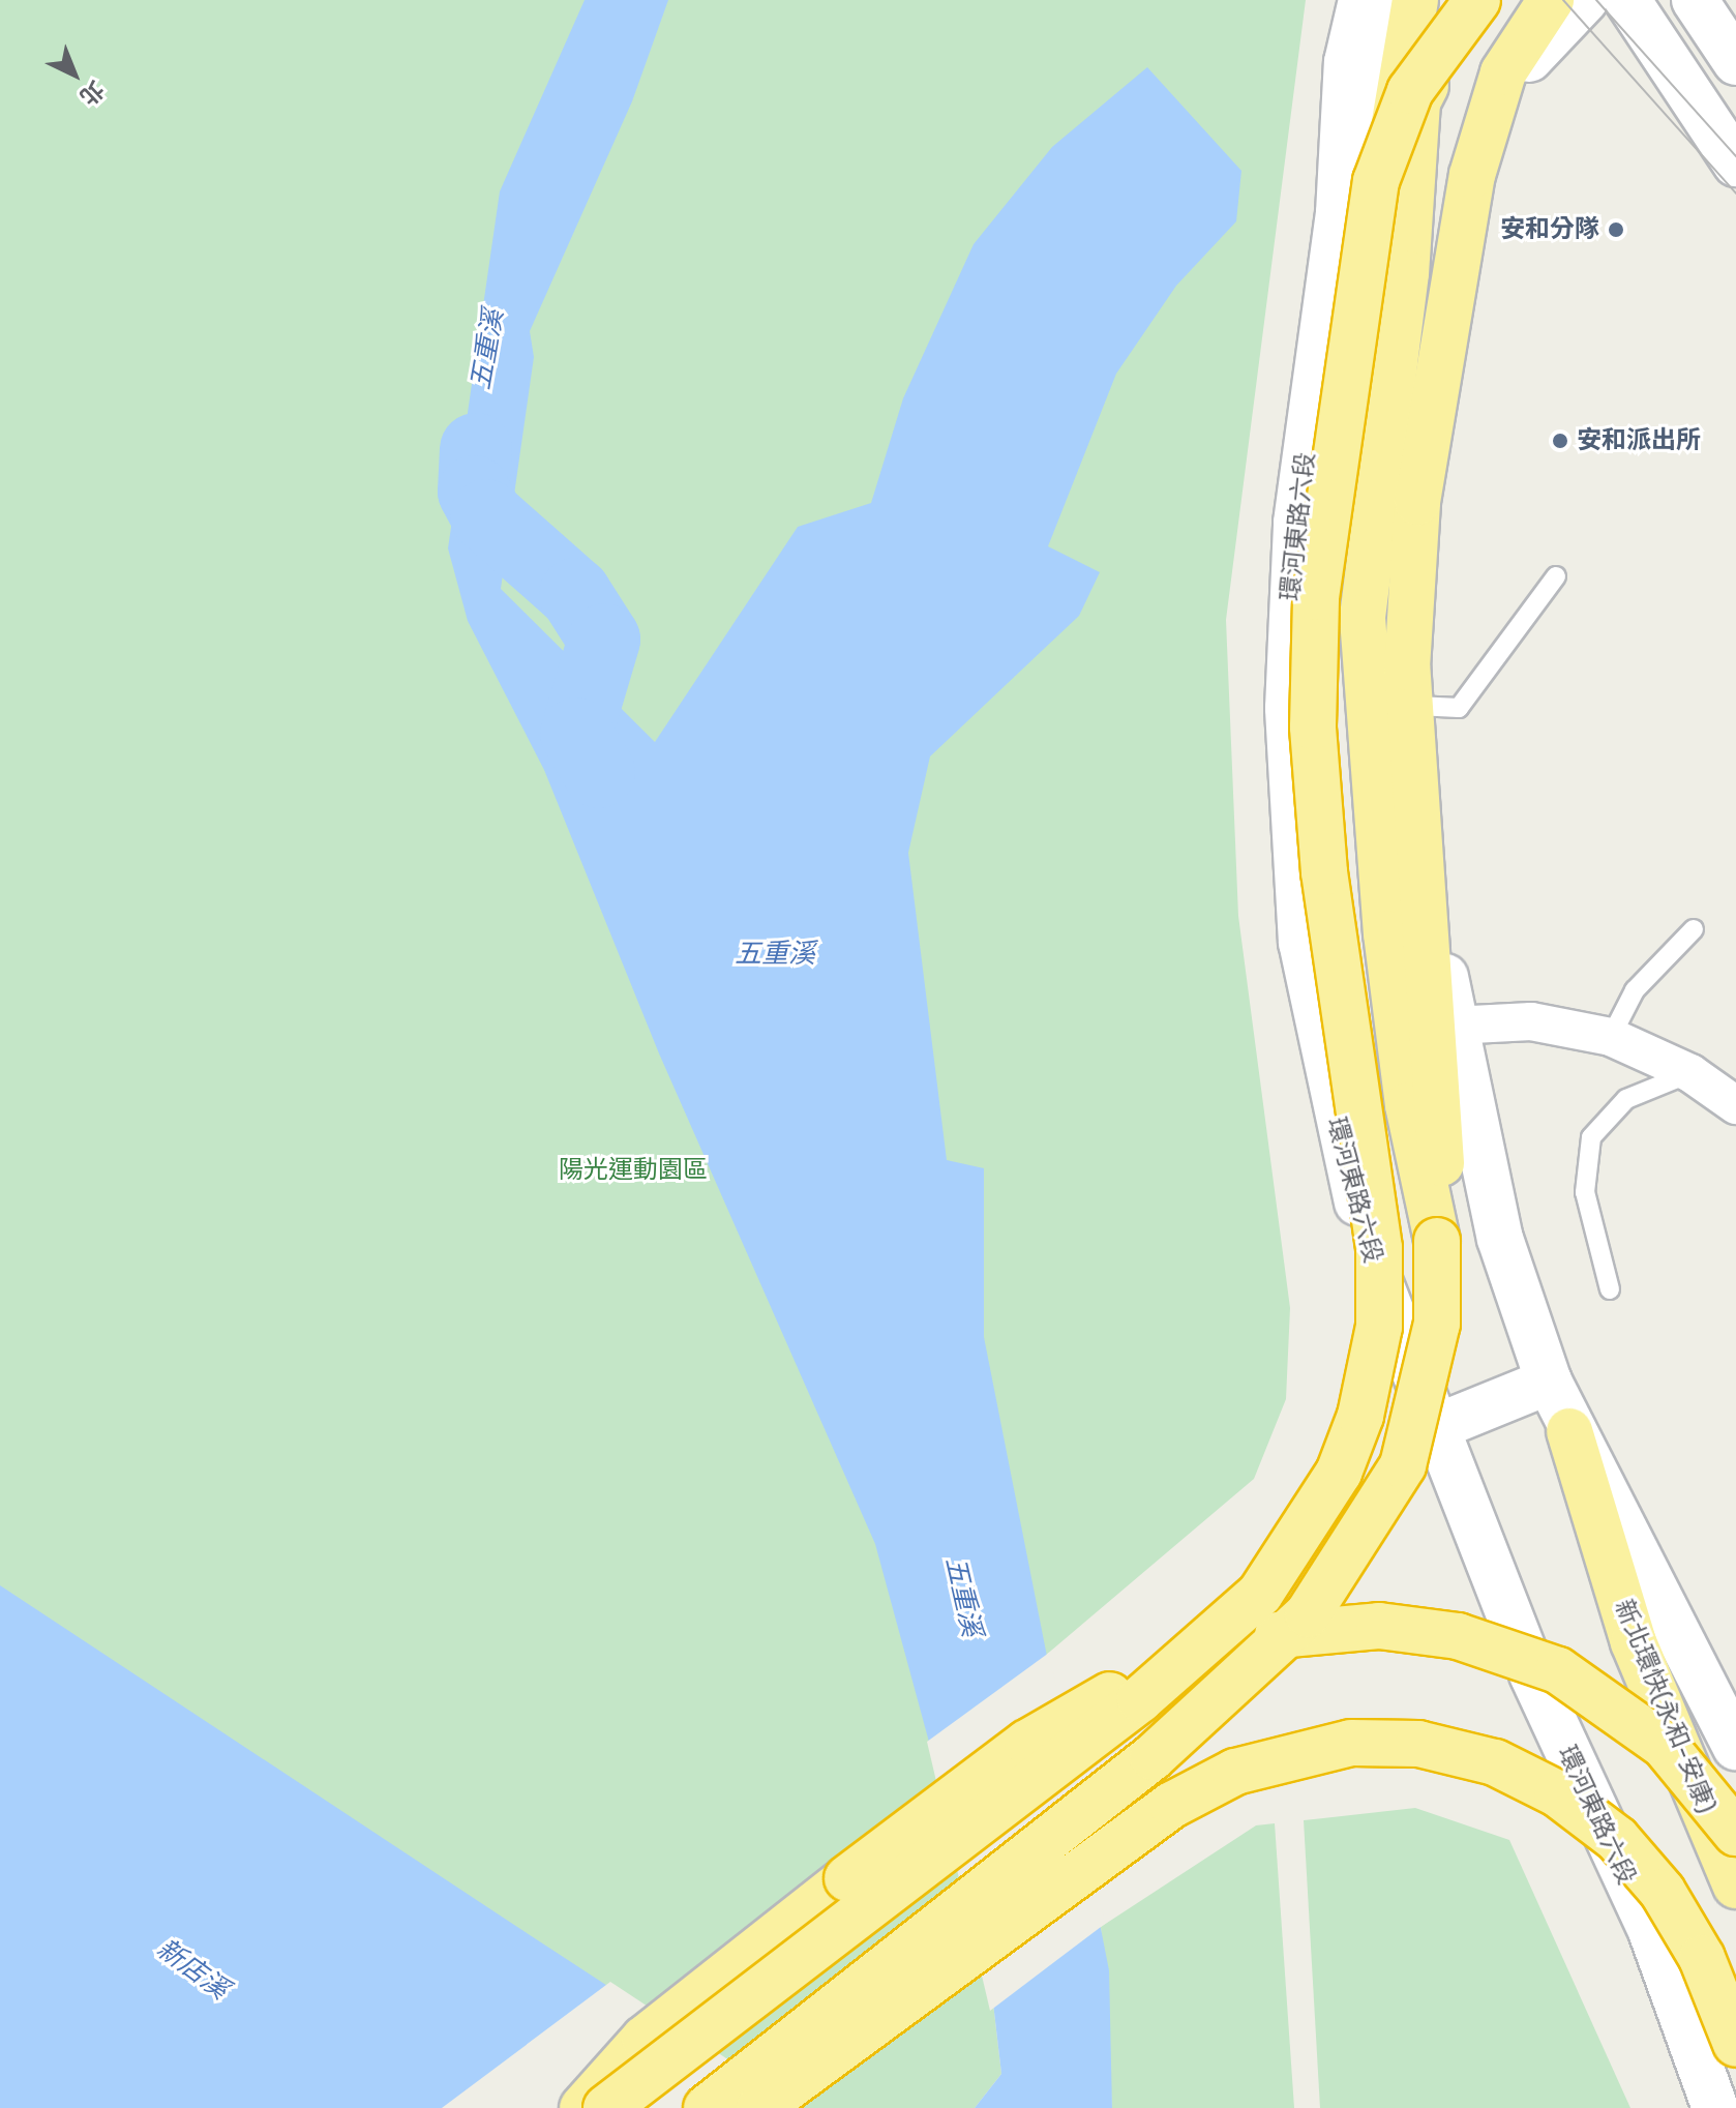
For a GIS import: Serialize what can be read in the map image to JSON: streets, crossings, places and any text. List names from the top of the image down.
{
  "streets": {
    "highway": ["新北環快(永和-安康)"],
    "main road": ["環河東路六段"]
  },
  "water": ["五重溪", "新店溪"],
  "parks": ["陽光運動園區"],
  "places": ["安和分隊", "安和派出所"],
  "north": "bottom right"
}
